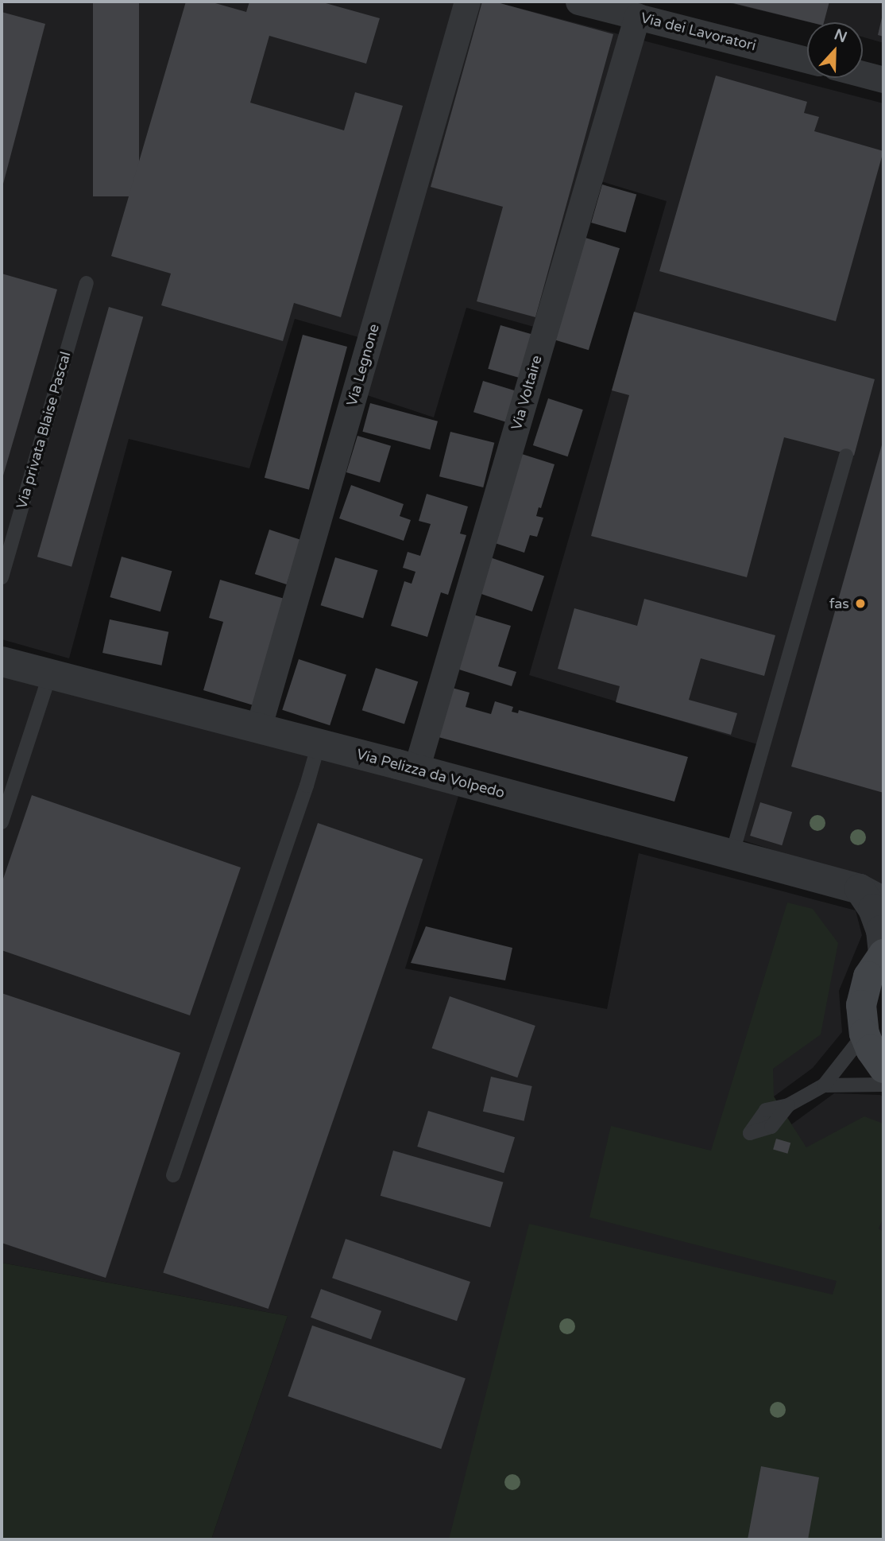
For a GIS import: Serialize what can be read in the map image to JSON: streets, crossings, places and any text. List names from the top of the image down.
{
  "streets": {
    "street": [
      "Via dei Lavoratori",
      "Via Legnone",
      "Via Voltaire",
      "Via Pelizza da Volpedo"
    ],
    "lane": ["Via privata Blaise Pascal"]
  },
  "crossings": [
    ["Via dei Lavoratori", "Via Voltaire"],
    ["Via Legnone", "Via Pelizza da Volpedo"],
    ["Via Voltaire", "Via Pelizza da Volpedo"]
  ],
  "places": ["fas"],
  "north": "top"
}
